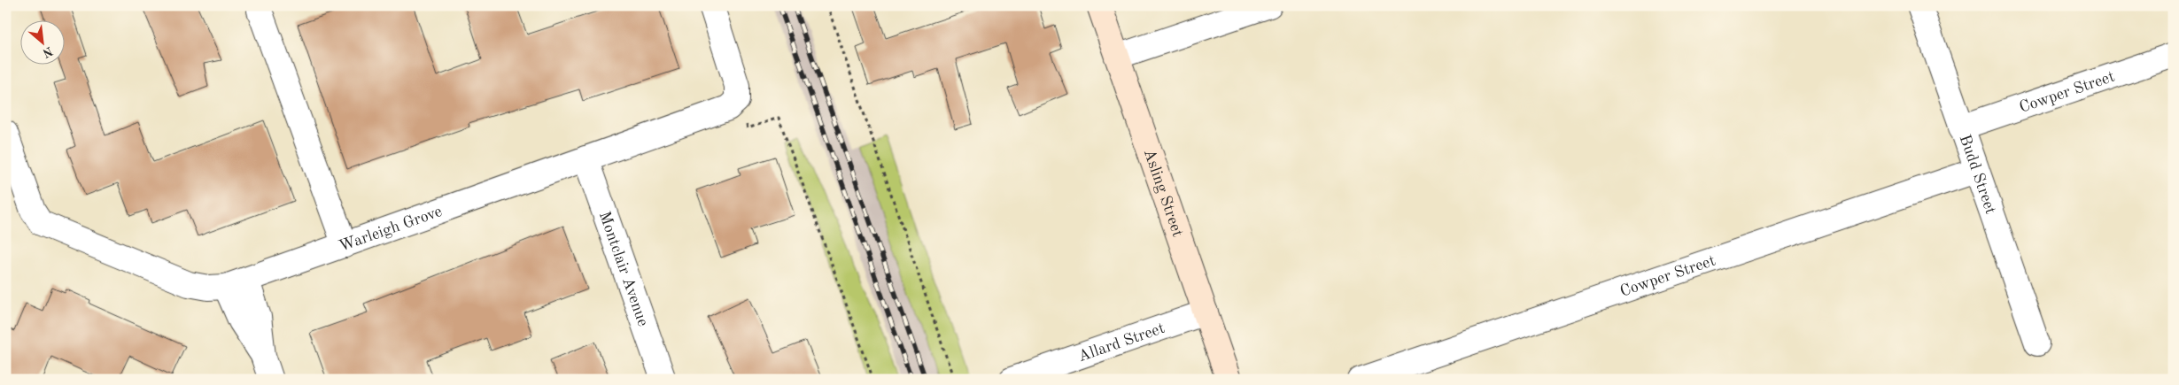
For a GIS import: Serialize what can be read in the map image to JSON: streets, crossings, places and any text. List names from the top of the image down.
{
  "streets": {
    "street": [
      "Cowper Street",
      "Budd Street",
      "Asling Street",
      "Warleigh Grove",
      "Montclair Avenue",
      "Allard Street"
    ]
  },
  "crossings": [
    ["Cowper Street", "Budd Street"],
    ["Asling Street", "Allard Street"],
    ["Warleigh Grove", "Montclair Avenue"]
  ],
  "north": "bottom right"
}
